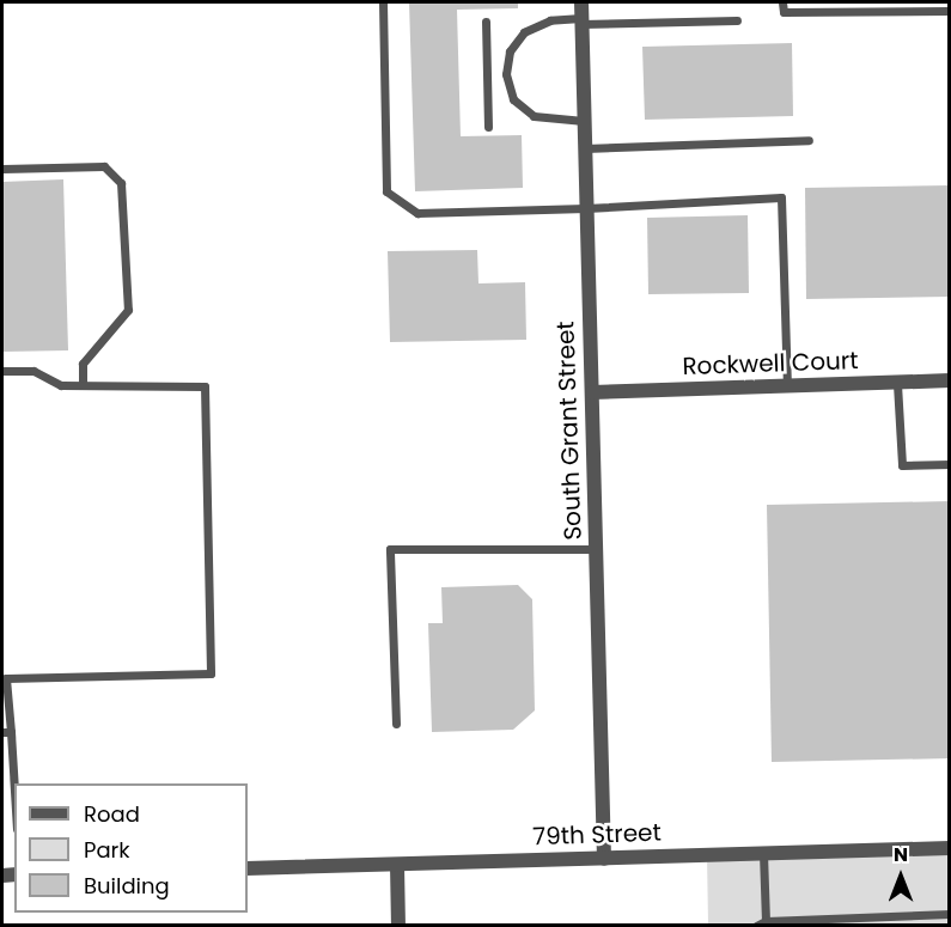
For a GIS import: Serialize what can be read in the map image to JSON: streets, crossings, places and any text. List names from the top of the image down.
{
  "streets": {
    "street": ["Rockwell Court", "South Grant Street", "79th Street"]
  },
  "crossings": [
    ["Rockwell Court", "South Grant Street"],
    ["South Grant Street", "79th Street"]
  ],
  "legend": ["Road", "Park", "Building"],
  "north": "top"
}
